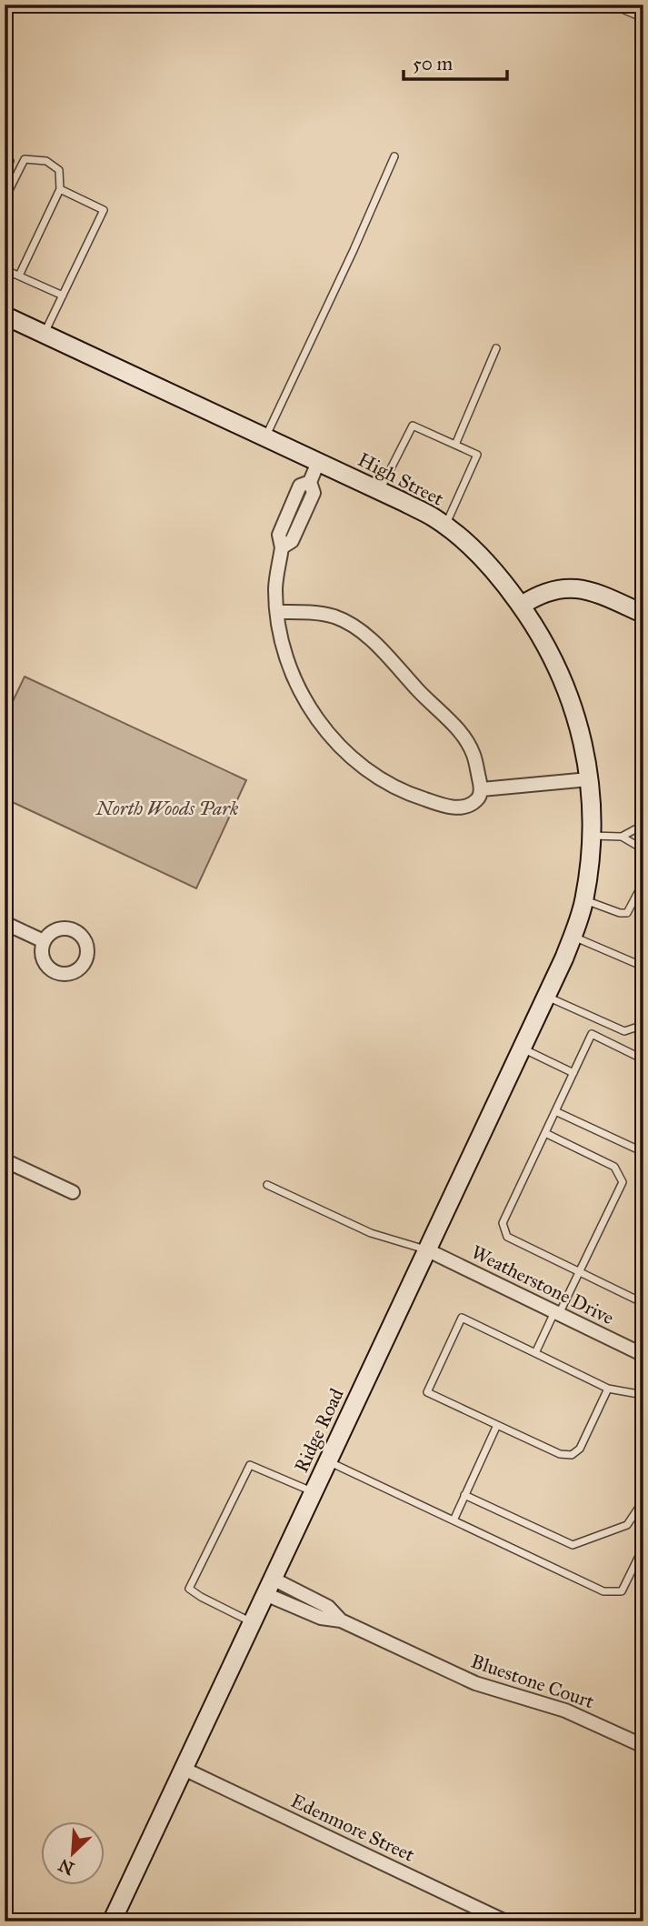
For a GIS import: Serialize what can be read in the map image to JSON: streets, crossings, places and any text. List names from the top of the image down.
{
  "streets": {
    "main road": ["High Street", "Ridge Road"],
    "street": ["Weatherstone Drive", "Bluestone Court", "Edenmore Street"]
  },
  "crossings": [
    ["High Street", "Ridge Road"],
    ["Weatherstone Drive", "Ridge Road"],
    ["Ridge Road", "Bluestone Court"],
    ["Ridge Road", "Edenmore Street"]
  ],
  "parks": ["North Woods Park"],
  "scale_bar": "50 m",
  "north": "bottom left"
}
